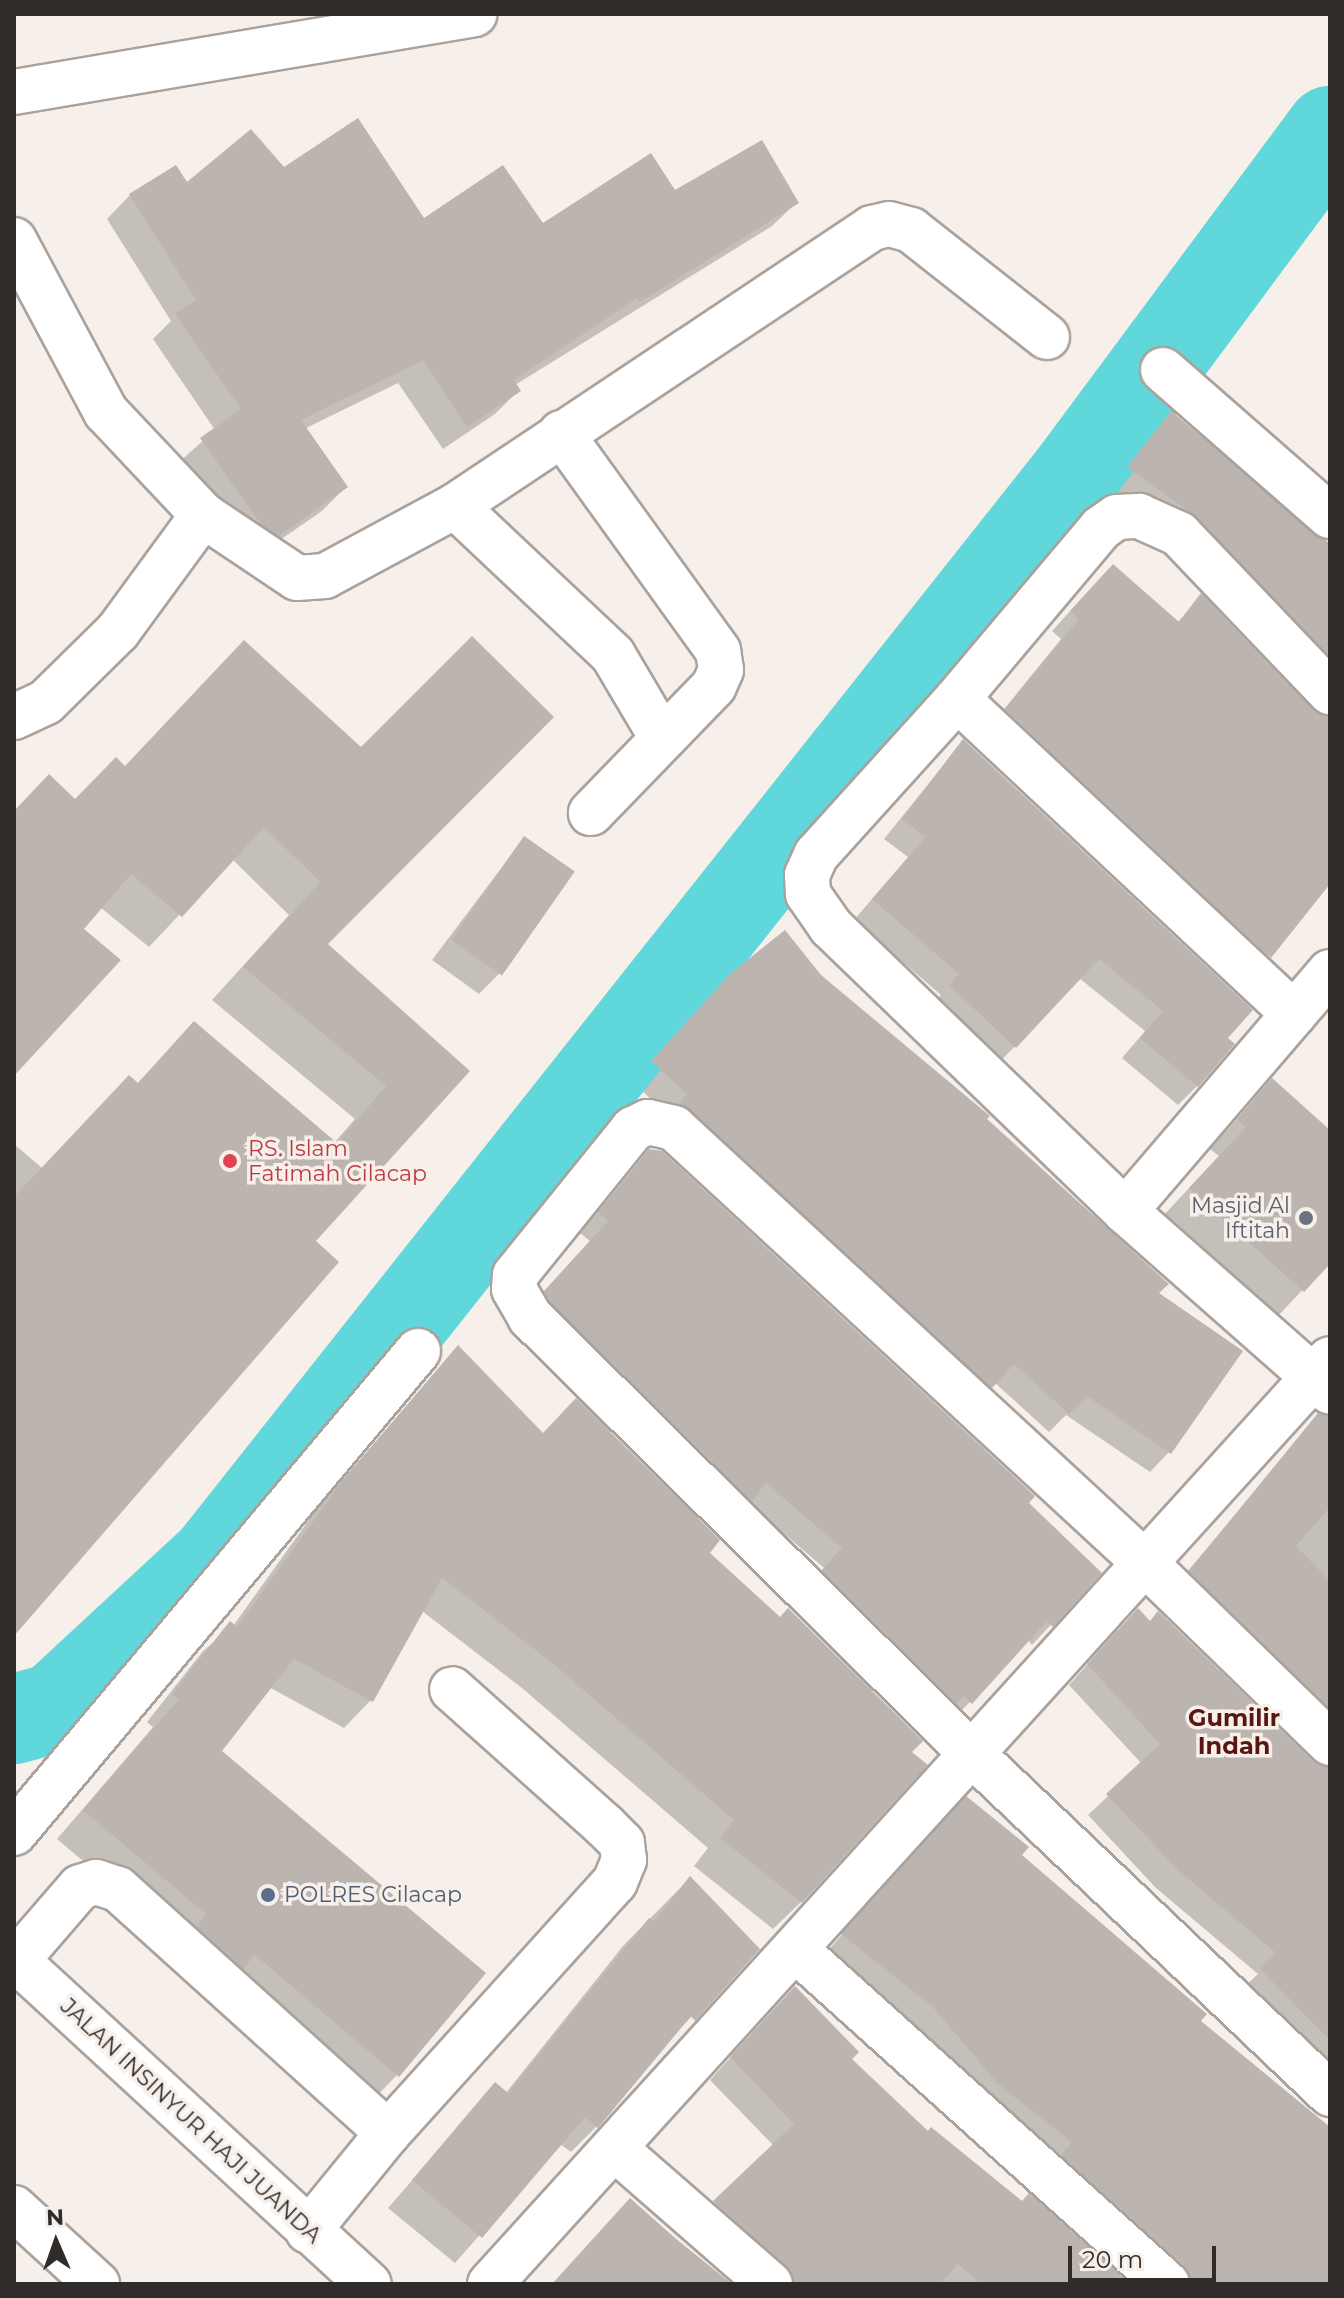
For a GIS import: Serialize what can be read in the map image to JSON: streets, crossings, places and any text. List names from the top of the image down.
{
  "streets": {
    "street": ["JALAN INSINYUR HAJI JUANDA"]
  },
  "districts": ["Gumilir Indah"],
  "places": ["RS. Islam Fatimah Cilacap", "Masjid Al Iftitah", "POLRES Cilacap"],
  "scale_bar": "20 m",
  "north": "top"
}
